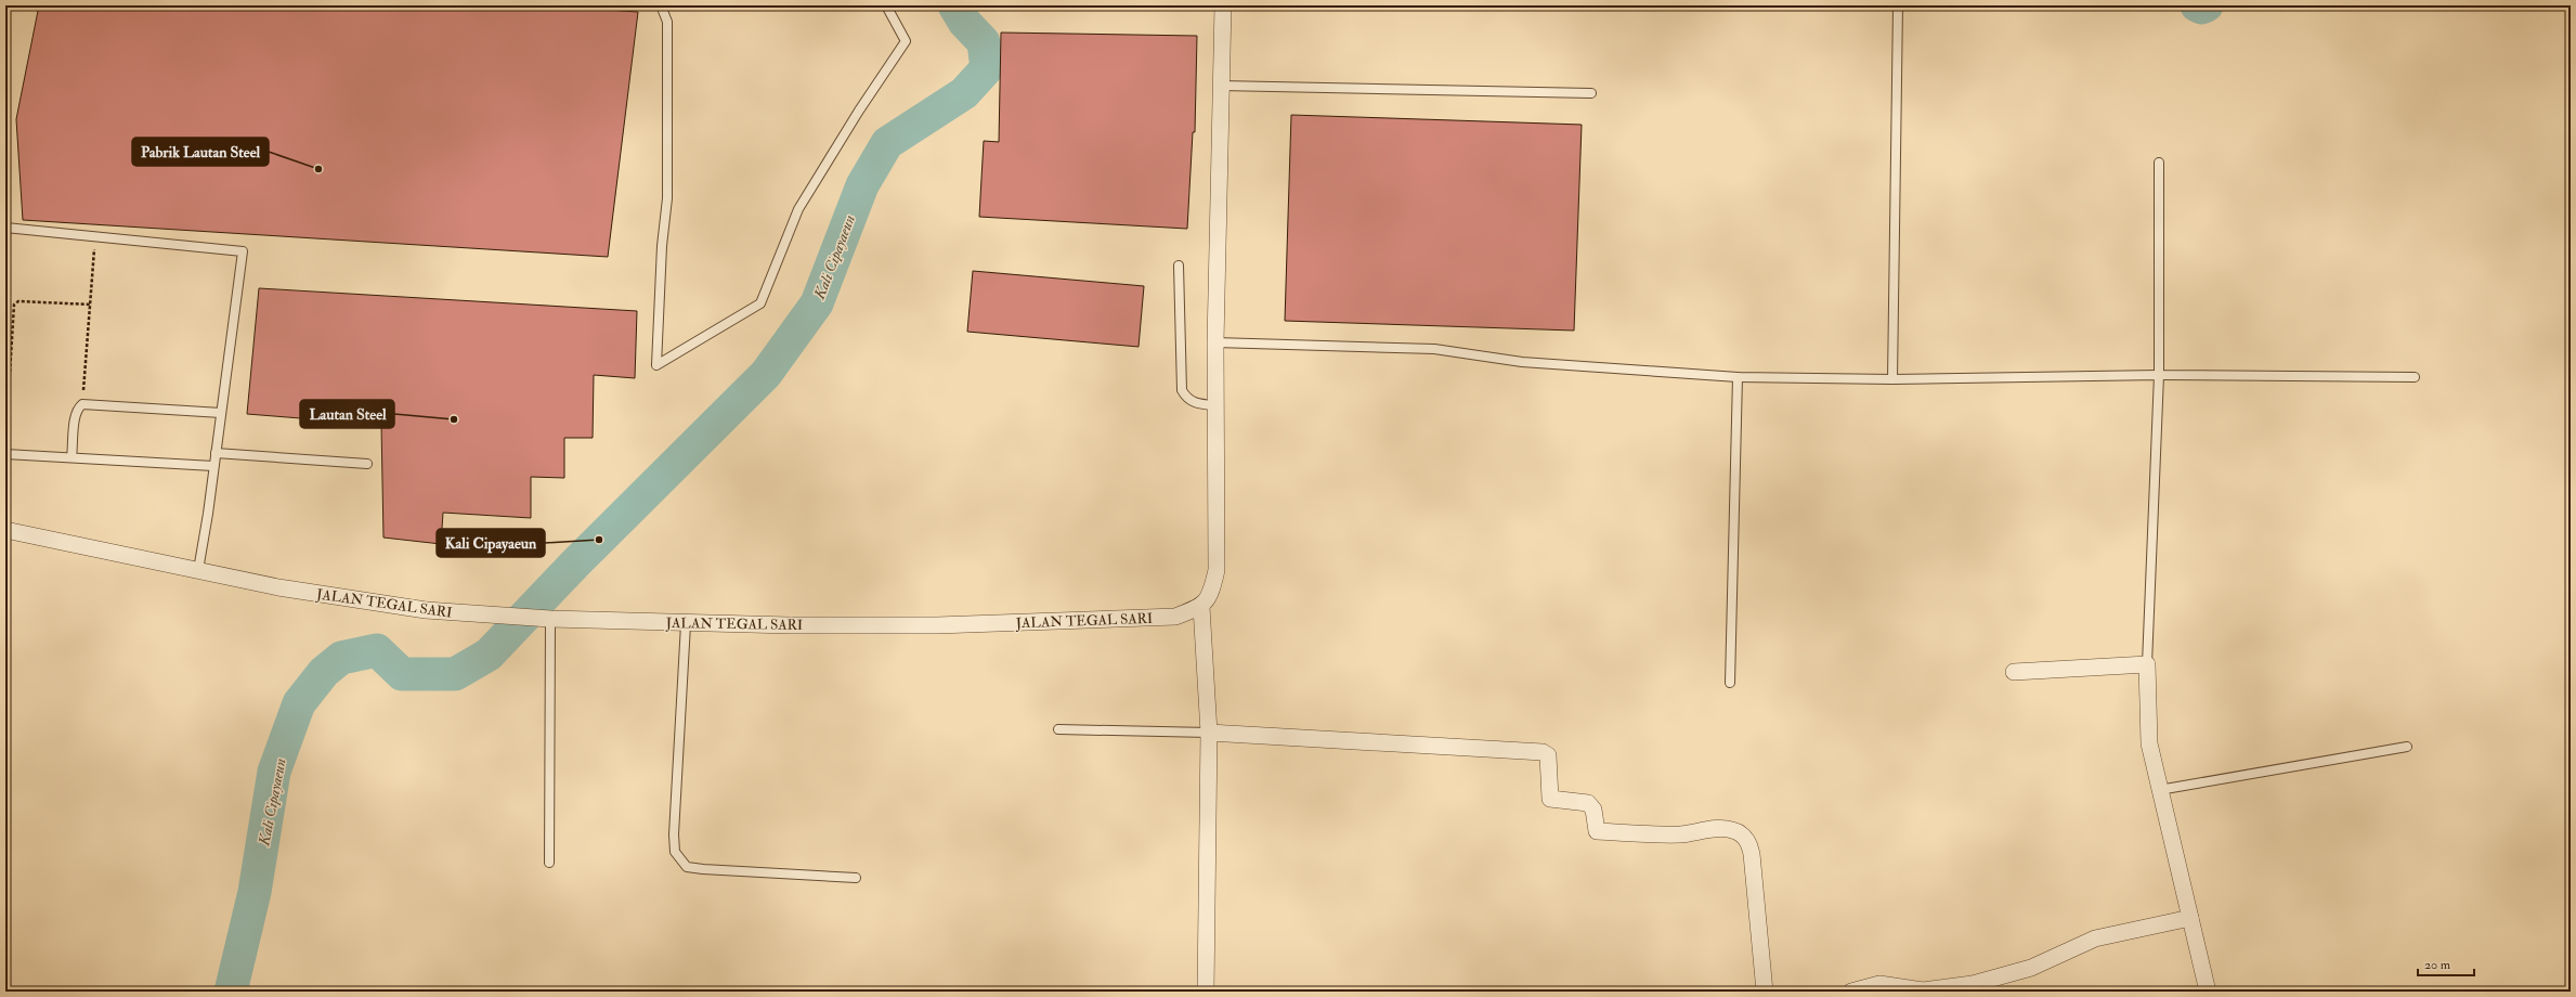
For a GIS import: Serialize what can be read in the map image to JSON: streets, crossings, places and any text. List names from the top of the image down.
{
  "streets": {
    "street": ["JALAN TEGAL SARI"]
  },
  "water": ["Kali Cipayaeun"],
  "places": ["Pabrik Lautan Steel", "Lautan Steel", "Kali Cipayaeun"],
  "scale_bar": "20 m"
}
